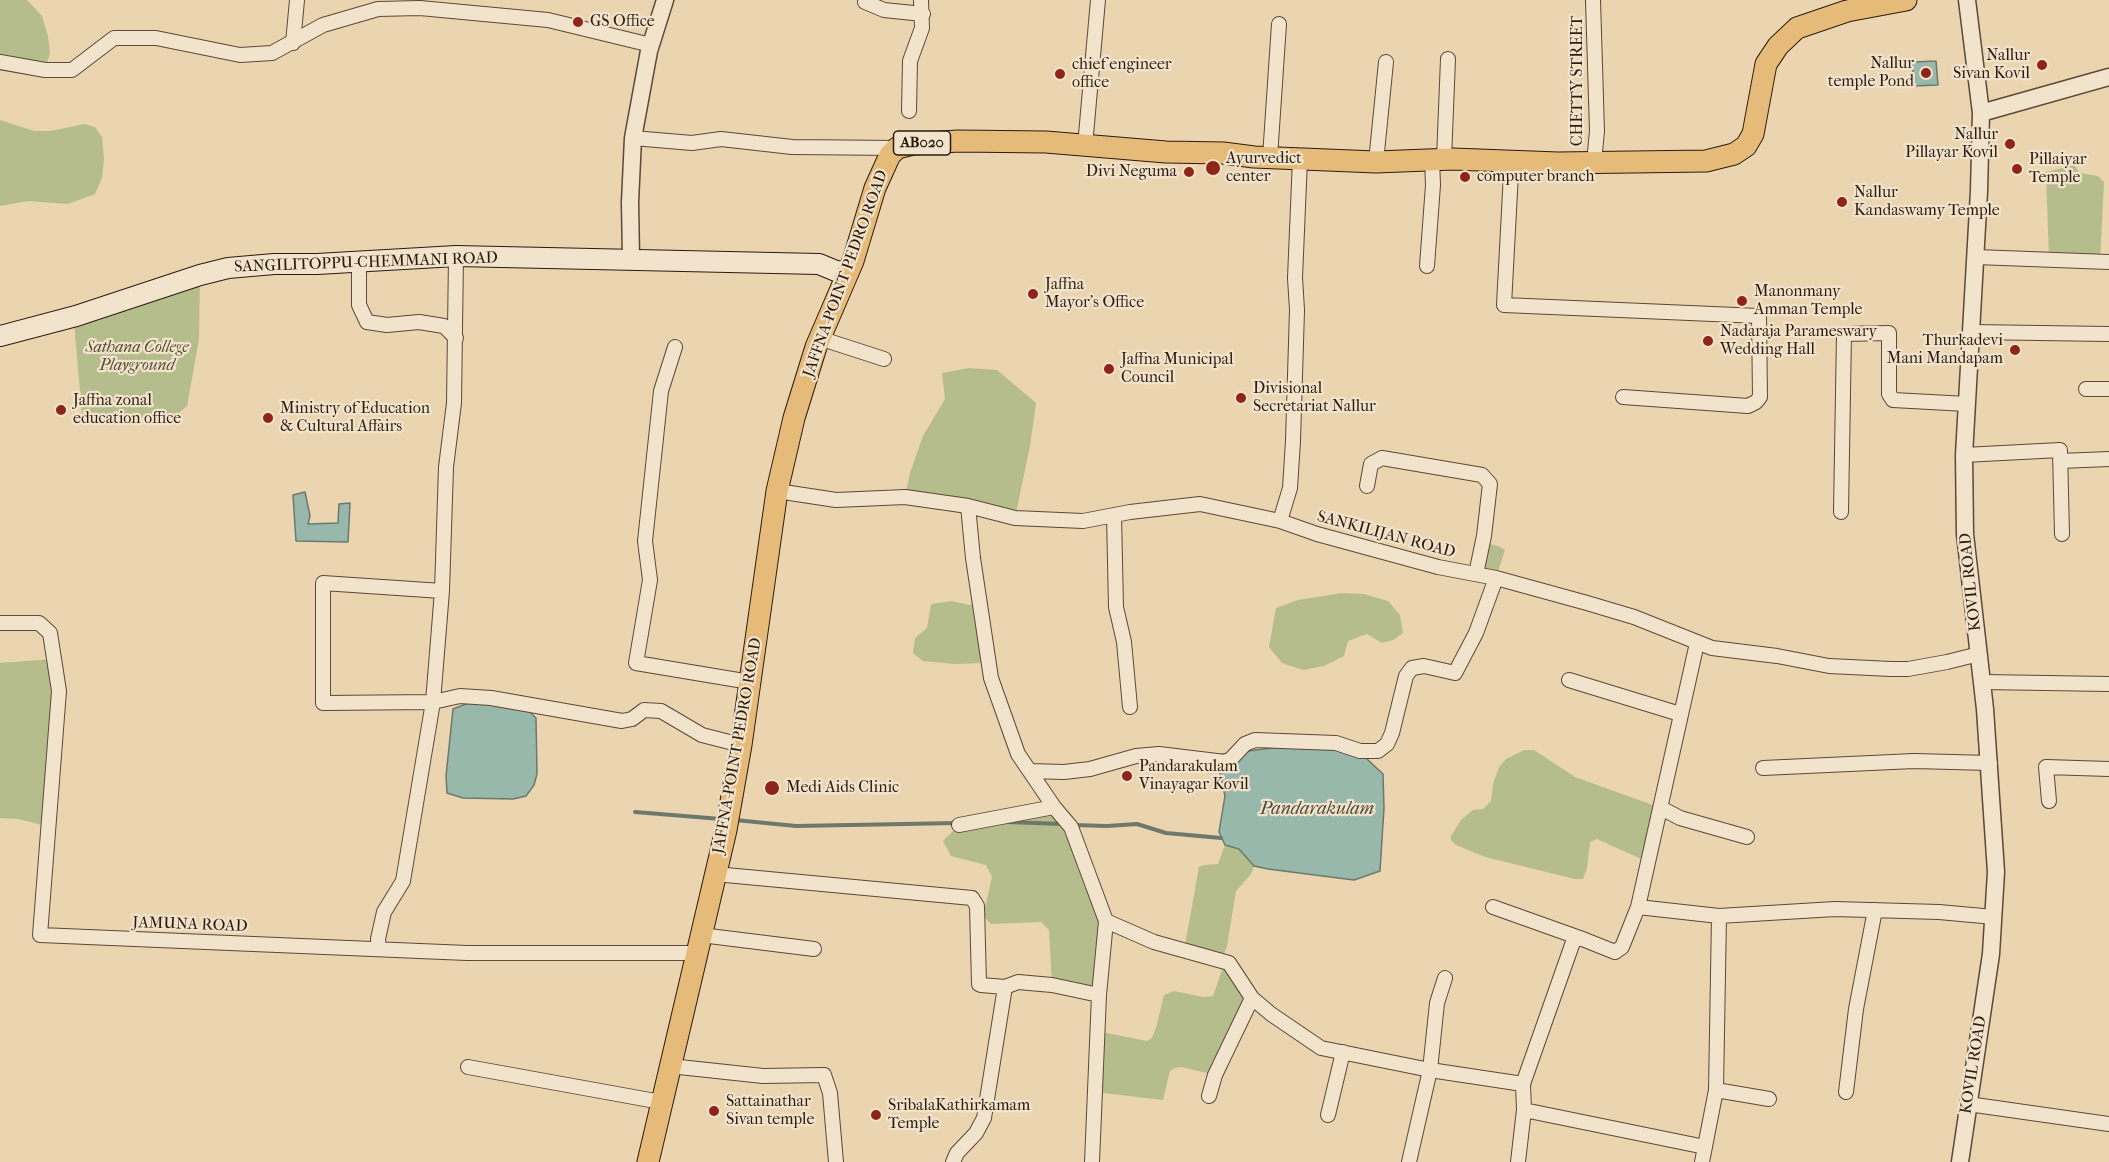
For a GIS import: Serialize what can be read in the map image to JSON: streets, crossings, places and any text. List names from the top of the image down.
{
  "streets": {
    "main road": ["AB020", "SANGILITOPPU-CHEMMANI ROAD", "JAFFNA-POINT PEDRO ROAD"],
    "street": [
      "CHETTY STREET",
      "SANKILIJAN ROAD",
      "KOVIL ROAD",
      "JAMUNA ROAD"
    ]
  },
  "crossings": [
    ["CHETTY STREET", "AB020"],
    ["AB020", "JAFFNA-POINT PEDRO ROAD"],
    ["SANGILITOPPU-CHEMMANI ROAD", "JAFFNA-POINT PEDRO ROAD"],
    ["JAFFNA-POINT PEDRO ROAD", "SANKILIJAN ROAD"],
    ["JAFFNA-POINT PEDRO ROAD", "JAMUNA ROAD"],
    ["SANKILIJAN ROAD", "KOVIL ROAD"]
  ],
  "water": ["Pandarakulam"],
  "parks": ["Sathana College Playground"],
  "places": [
    "GS Office",
    "Nallur Sivan Kovil",
    "Nallur temple Pond",
    "chief engineer office",
    "Nallur Pillayar Kovil",
    "Ayurvedict center",
    "Pillaiyar Temple",
    "Divi Neguma",
    "computer branch",
    "Nallur Kandaswamy Temple",
    "Jaffna Mayor's Office",
    "Manonmany Amman Temple",
    "Nadaraja Parameswary Wedding Hall",
    "Thurkadevi Mani Mandapam",
    "Jaffna Municipal Council",
    "Divisional Secretariat Nallur",
    "Jaffna zonal education office",
    "Ministry of Education & Cultural Affairs",
    "Pandarakulam Vinayagar Kovil",
    "Medi Aids Clinic",
    "Sattainathar Sivan temple",
    "SribalaKathirkamam Temple"
  ]
}
